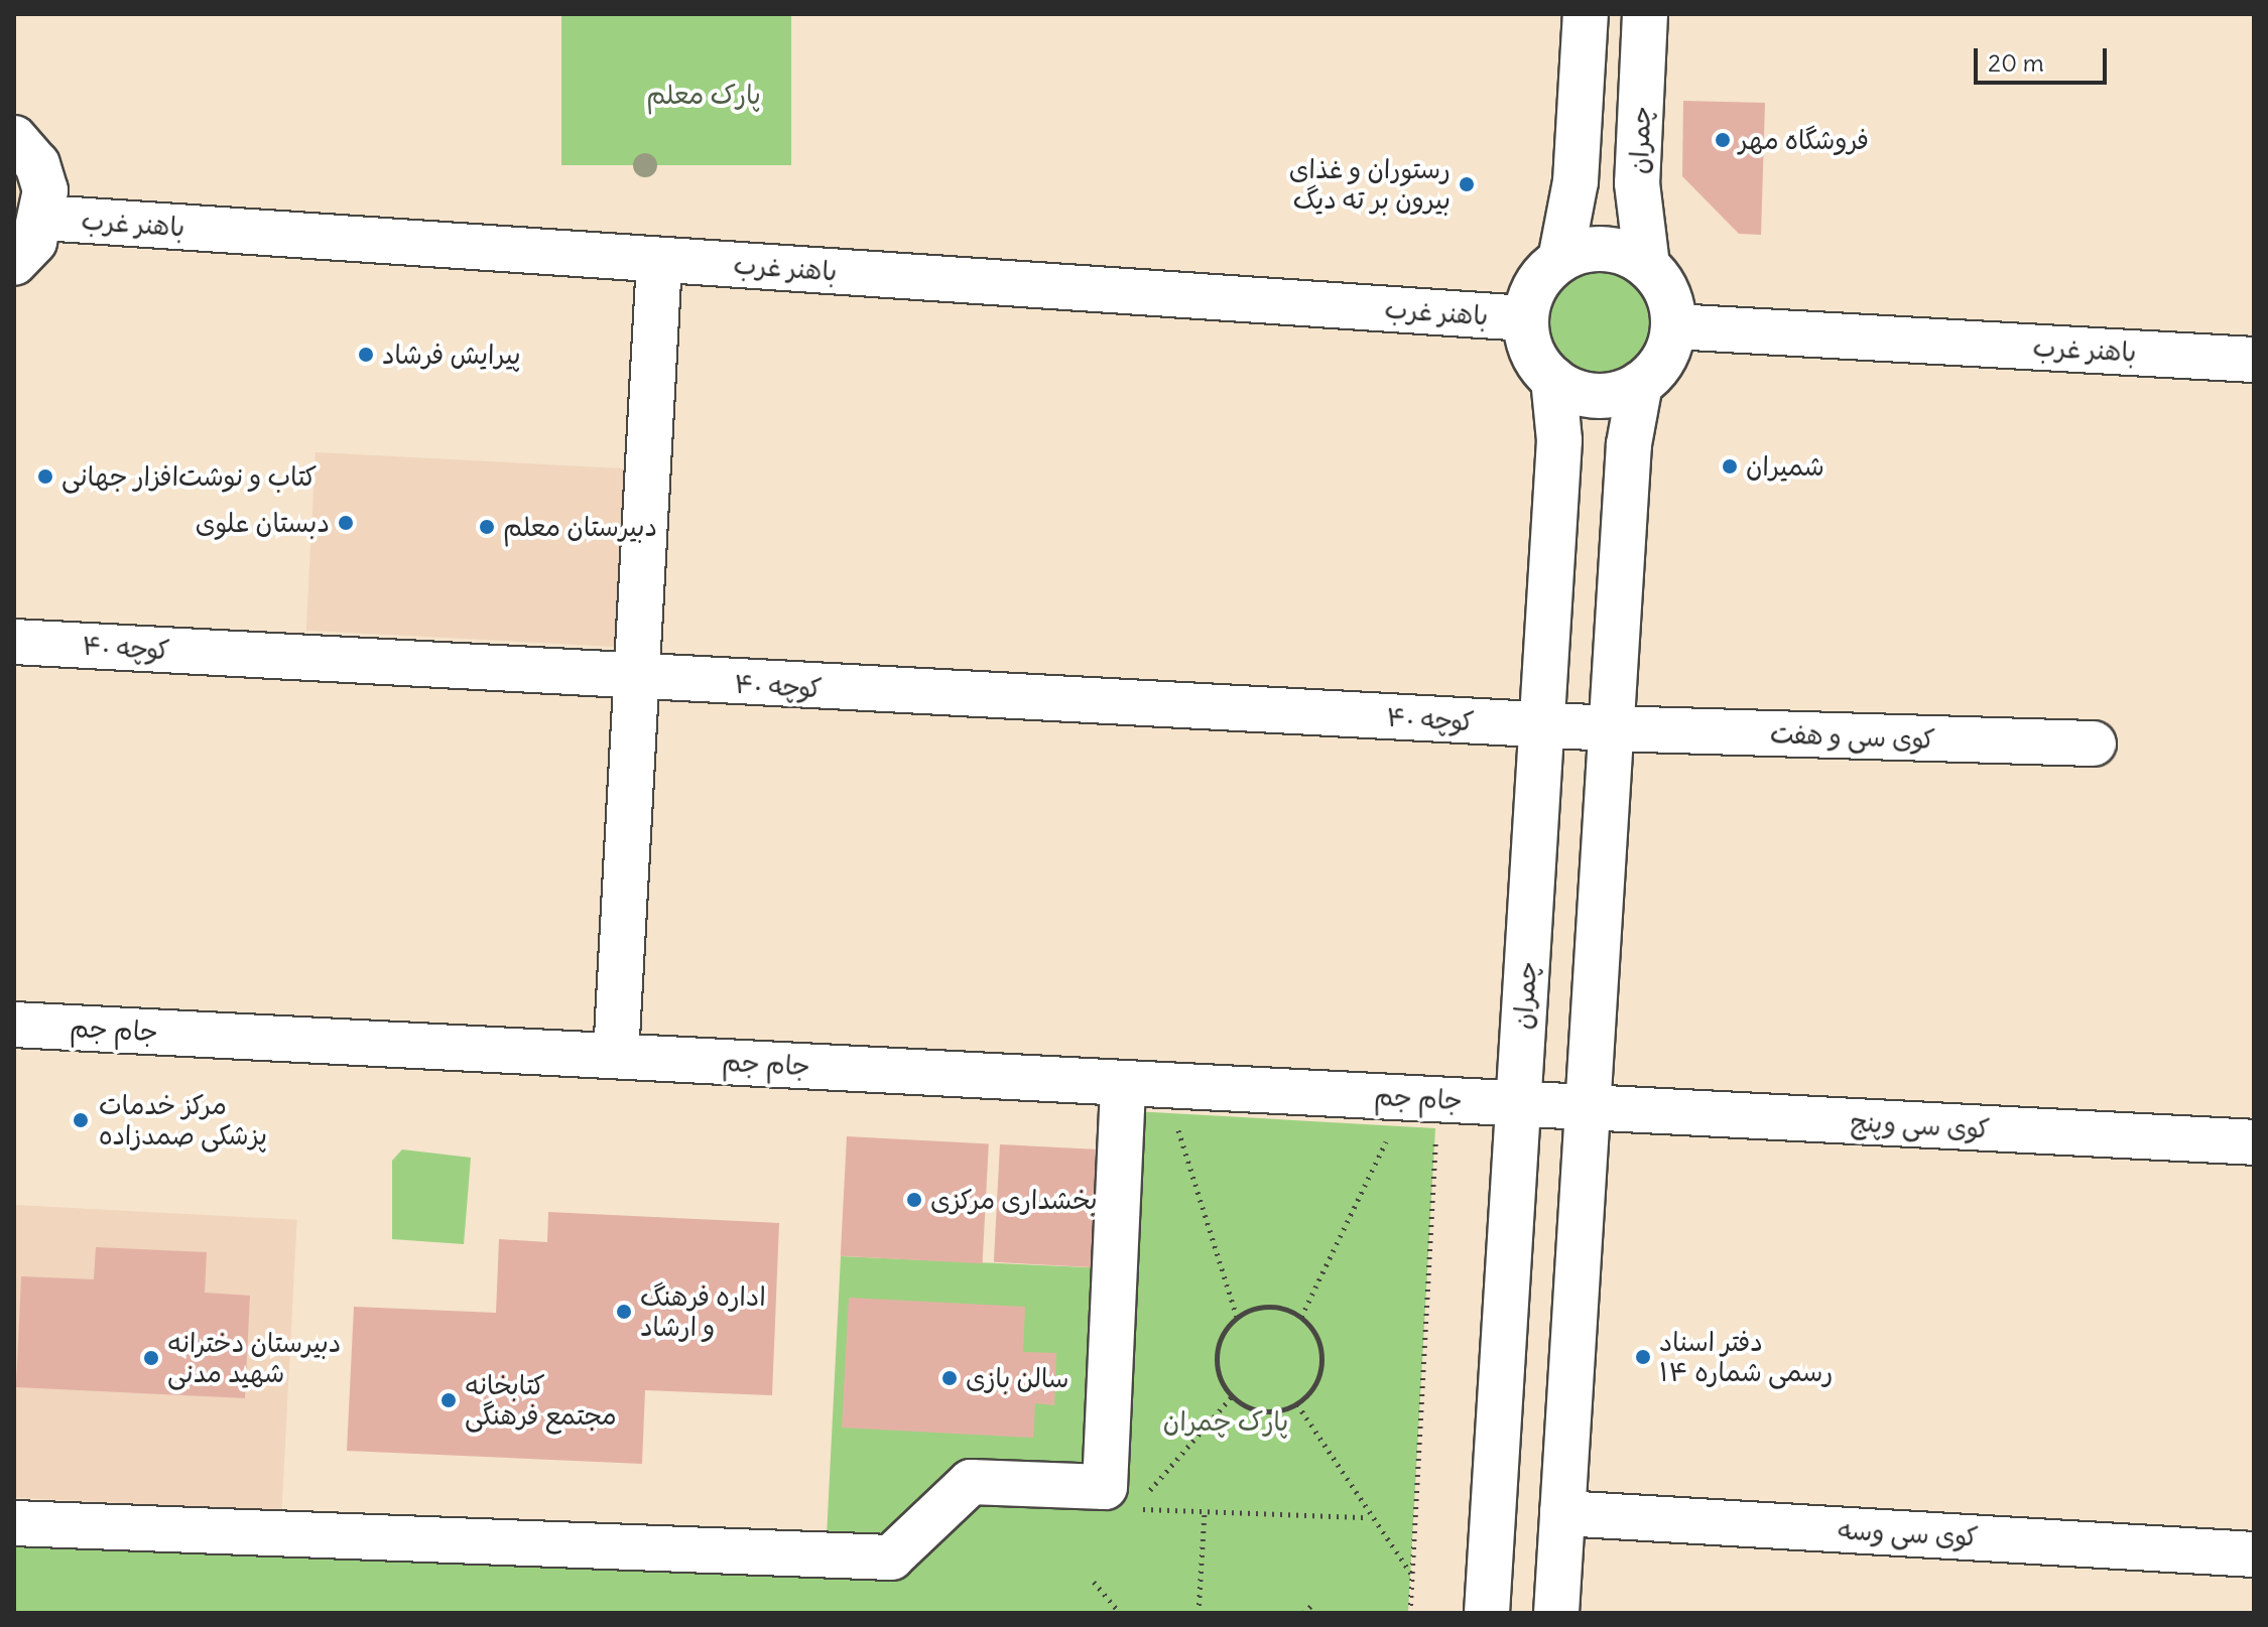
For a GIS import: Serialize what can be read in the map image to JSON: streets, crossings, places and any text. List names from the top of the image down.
{
  "streets": {
    "street": [
      "چمران",
      "باهنر غرب",
      "کوچه ۴۰",
      "کوی سی و هفت",
      "جام جم",
      "کوی سی وپنج",
      "کوی سی وسه"
    ]
  },
  "crossings": [
    ["چمران", "باهنر غرب"],
    ["چمران", "کوچه ۴۰"],
    ["چمران", "جام جم"],
    ["کوچه ۴۰", "کوی سی و هفت"],
    ["جام جم", "کوی سی وپنج"]
  ],
  "parks": ["پارک معلم", "پارک چمران"],
  "places": [
    "فروشگاه مهر",
    "رستوران و غذای بیرون بر ته دیگ",
    "پیرایش فرشاد",
    "شمیران",
    "کتاب و نوشت‌افزار جهانی",
    "دبستان علوی",
    "دبیرستان معلم",
    "مرکز خدمات پزشکی صمدزاده",
    "بخشداری مرکزی",
    "اداره فرهنگ و ارشاد",
    "دفتر اسناد رسمی شماره ۱۴",
    "دبیرستان دخترانه شهید مدنی",
    "سالن بازی",
    "کتابخانه مجتمع فرهنگی"
  ],
  "scale_bar": "20 m"
}
